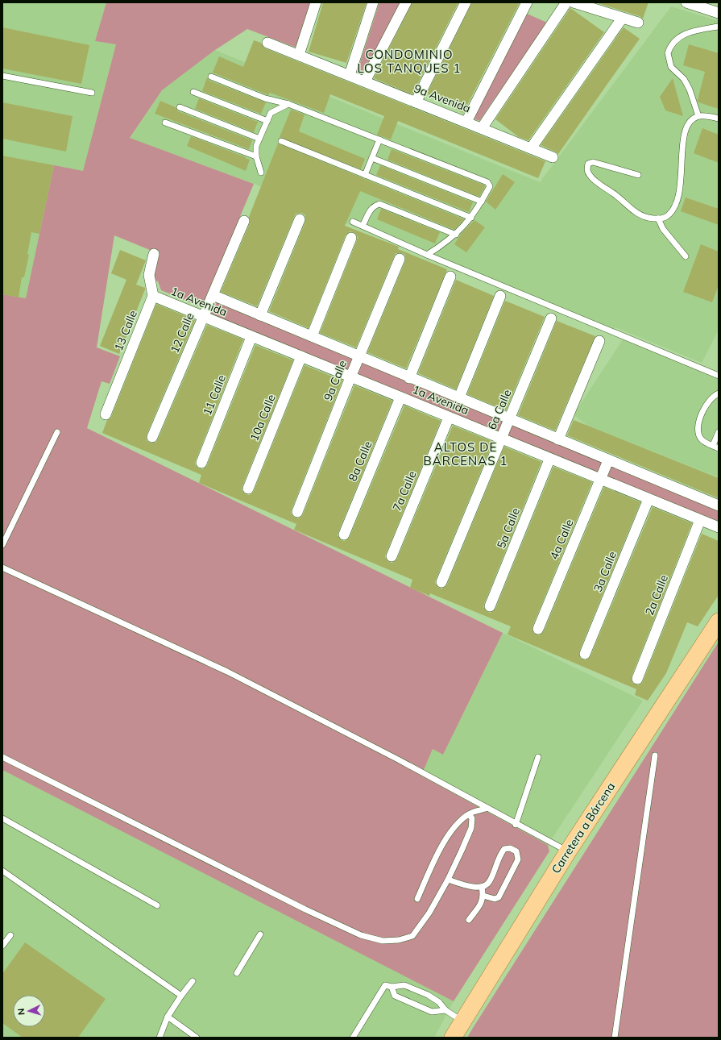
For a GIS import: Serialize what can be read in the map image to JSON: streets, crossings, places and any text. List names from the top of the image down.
{
  "streets": {
    "main road": ["Carretera a Bárcena"],
    "street": [
      "9a Avenida",
      "1a Avenida",
      "13 Calle",
      "12 Calle",
      "9a Calle",
      "11 Calle",
      "6a Calle",
      "10a Calle",
      "8a Calle",
      "7a Calle",
      "5a Calle",
      "4a Calle",
      "3a Calle",
      "2a Calle"
    ]
  },
  "crossings": [
    ["1a Avenida", "13 Calle"],
    ["1a Avenida", "12 Calle"],
    ["1a Avenida", "9a Calle"],
    ["1a Avenida", "11 Calle"],
    ["1a Avenida", "6a Calle"],
    ["1a Avenida", "10a Calle"],
    ["1a Avenida", "8a Calle"],
    ["1a Avenida", "7a Calle"],
    ["1a Avenida", "5a Calle"],
    ["1a Avenida", "4a Calle"],
    ["1a Avenida", "3a Calle"],
    ["1a Avenida", "2a Calle"]
  ],
  "districts": ["CONDOMINIO LOS TANQUES 1", "ALTOS DE BÁRCENAS 1"],
  "north": "left"
}
